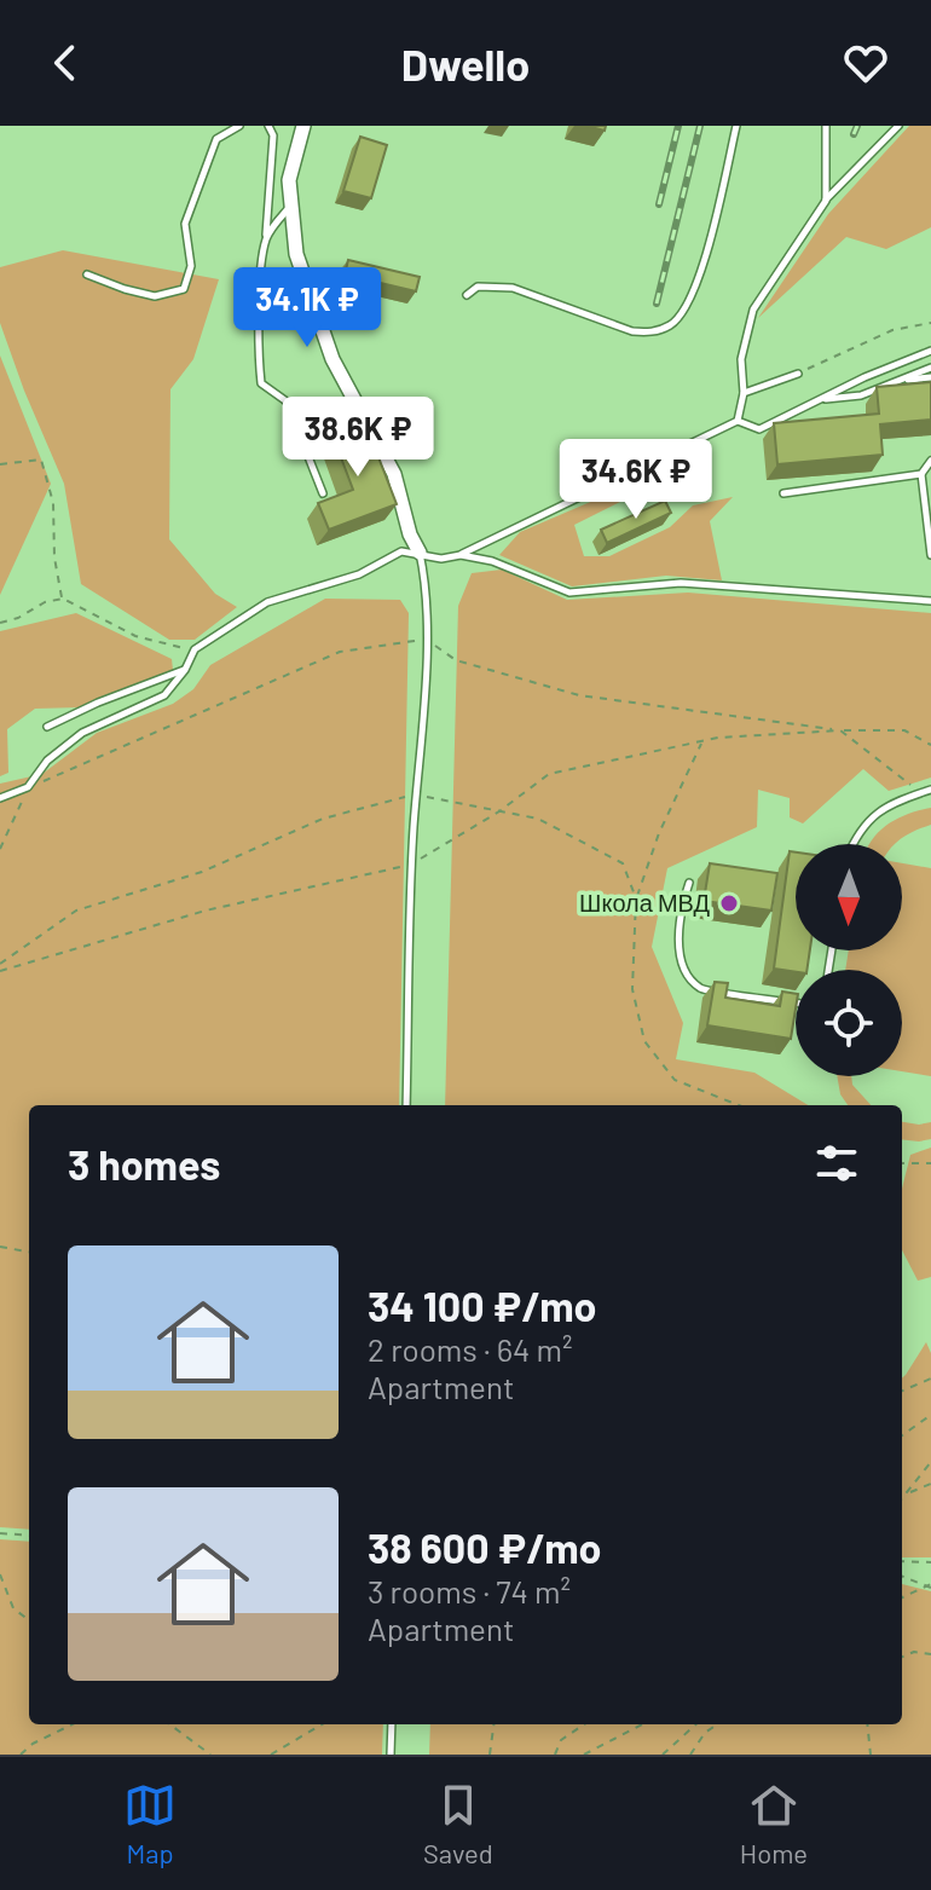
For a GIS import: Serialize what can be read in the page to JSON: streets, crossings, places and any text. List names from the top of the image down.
{
  "places": ["Школа МВД"],
  "north": "bottom",
  "page": {
    "header": "Dwello",
    "price": ["34.1K ₽", "38.6K ₽", "34.6K ₽"],
    "heading": "3 homes",
    "list": [
      {
        "name": "34 100 ₽/mo",
        "note": "2 rooms · 64 m² · Apartment"
      },
      {
        "name": "38 600 ₽/mo",
        "note": "3 rooms · 74 m² · Apartment"
      }
    ],
    "tabs": ["Map", "Saved", "Home"]
  }
}
